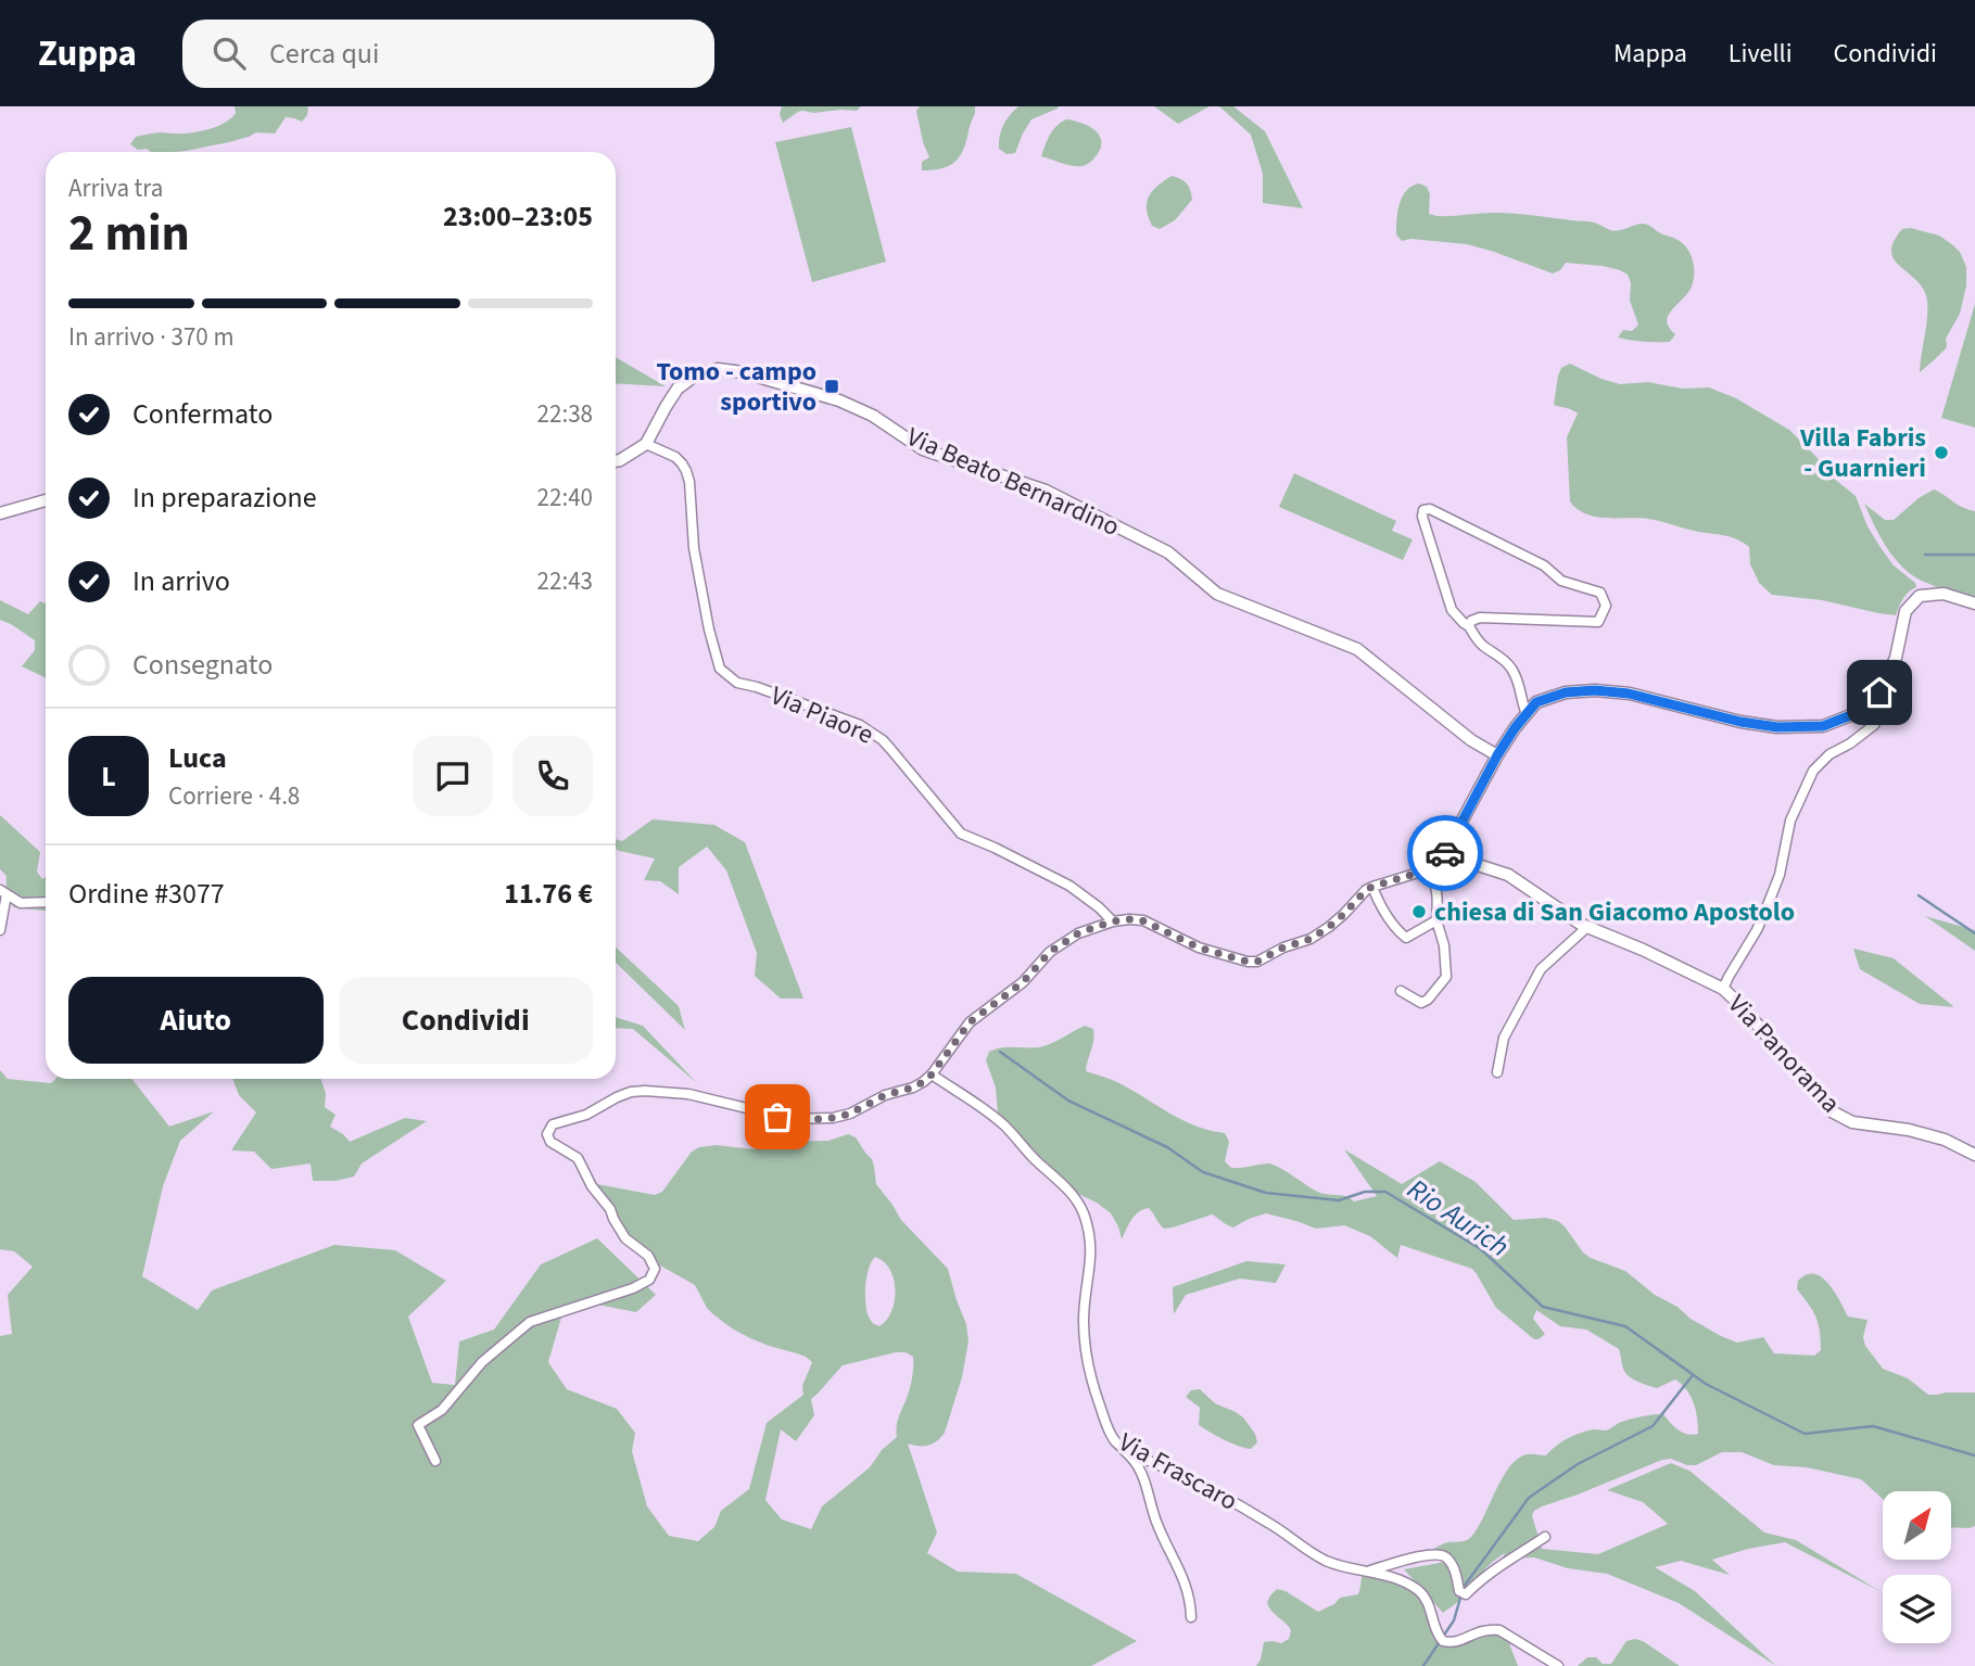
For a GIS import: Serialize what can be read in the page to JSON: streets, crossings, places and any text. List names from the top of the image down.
{
  "streets": {
    "street": [
      "Via Beato Bernardino",
      "Via Piaore",
      "Via Panorama",
      "Via Frascaro"
    ]
  },
  "crossings": [
    ["Via Beato Bernardino", "Via Piaore"]
  ],
  "water": ["Rio Aurich"],
  "places": {
    "transit": ["Tomo - campo sportivo"],
    "other": ["Villa Fabris - Guarnieri", "chiesa di San Giacomo Apostolo"]
  },
  "north": "top right",
  "page": {
    "header": "Zuppa",
    "search": "Cerca qui",
    "nav": ["Mappa", "Livelli", "Condividi"],
    "heading": ["2 min", "Arriva tra", "23:00–23:05"],
    "panel": [
      "Luca",
      "Corriere · 4.8",
      "Ordine #3077",
      "11.76 €"
    ],
    "bar": "In arrivo · 370 m",
    "list": [
      ["Confermato", "22:38"],
      ["In preparazione", "22:40"],
      ["In arrivo", "22:43"],
      "Consegnato"
    ],
    "round": "L",
    "buttons": ["Aiuto", "Condividi"]
  }
}
